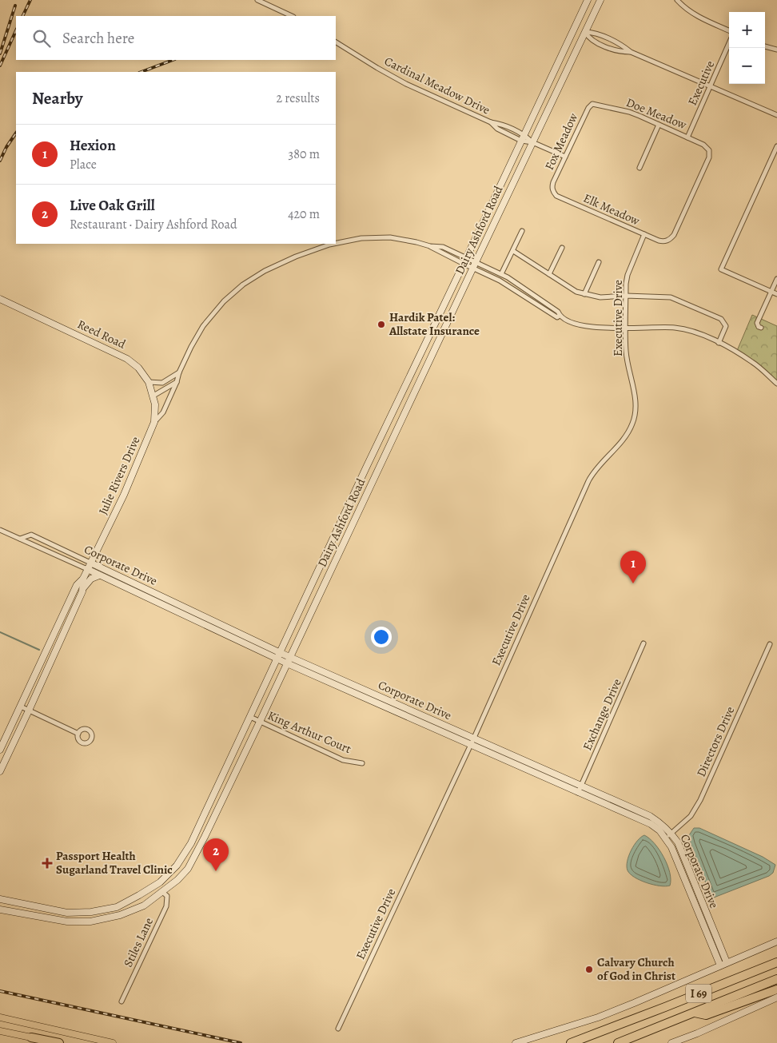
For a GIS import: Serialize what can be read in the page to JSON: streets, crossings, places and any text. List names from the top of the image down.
{
  "streets": {
    "highway": ["I 69"],
    "main road": [
      "Dairy Ashford Road",
      "Reed Road",
      "Julie Rivers Drive",
      "Corporate Drive"
    ],
    "street": [
      "Executive",
      "Cardinal Meadow Drive",
      "Doe Meadow",
      "Fox Meadow",
      "Elk Meadow",
      "Executive Drive",
      "Exchange Drive",
      "King Arthur Court",
      "Directors Drive",
      "Stiles Lane"
    ]
  },
  "crossings": [
    ["Executive", "Doe Meadow"],
    ["Cardinal Meadow Drive", "Fox Meadow"],
    ["Cardinal Meadow Drive", "Dairy Ashford Road"],
    ["Doe Meadow", "Fox Meadow"],
    ["Doe Meadow", "Elk Meadow"],
    ["Fox Meadow", "Elk Meadow"],
    ["Elk Meadow", "Executive Drive"],
    ["Dairy Ashford Road", "Julie Rivers Drive"],
    ["Dairy Ashford Road", "Corporate Drive"],
    ["Dairy Ashford Road", "King Arthur Court"],
    ["Dairy Ashford Road", "Stiles Lane"],
    ["Executive Drive", "Corporate Drive"],
    ["Reed Road", "Julie Rivers Drive"],
    ["Julie Rivers Drive", "Corporate Drive"],
    ["Corporate Drive", "Exchange Drive"],
    ["Corporate Drive", "Directors Drive"]
  ],
  "places": {
    "other": ["Hardik Patel: Allstate Insurance", "Calvary Church of God in Christ"],
    "health": ["Passport Health Sugarland Travel Clinic"]
  },
  "page": {
    "map_buttons": ["+", "−"],
    "search": "Search here",
    "heading": ["Nearby", "2 results"],
    "list": [
      {
        "mark": "1",
        "name": "Hexion",
        "note": "Place",
        "value": "380 m"
      },
      {
        "mark": "2",
        "name": "Live Oak Grill",
        "note": "Restaurant · Dairy Ashford Road",
        "value": "420 m"
      }
    ],
    "pins": ["1", "2"]
  }
}
